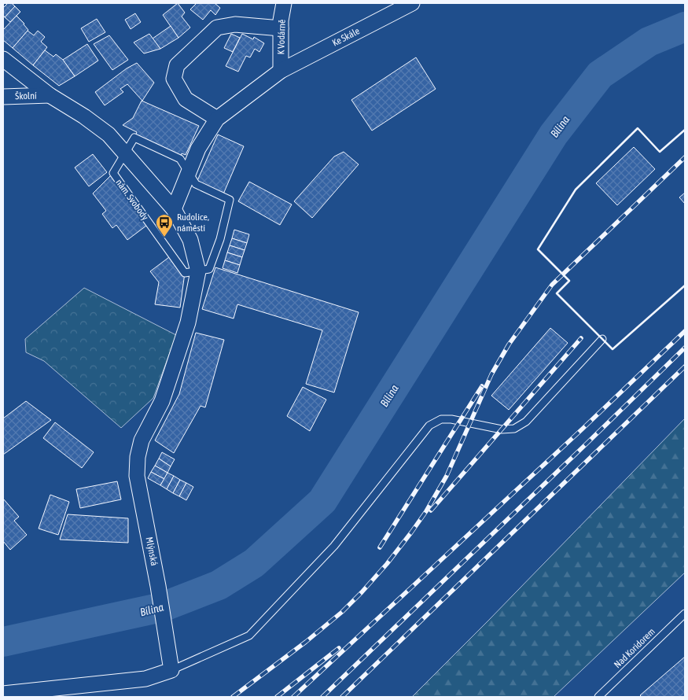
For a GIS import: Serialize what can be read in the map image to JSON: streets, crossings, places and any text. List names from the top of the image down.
{
  "streets": {
    "street": [
      "K Vodárně",
      "Ke Skále",
      "Školní",
      "Mlýnská"
    ],
    "lane": ["nám. Svobody", "Nad Koridorem"]
  },
  "crossings": [
    ["K Vodárně", "Ke Skále"],
    ["nám. Svobody", "Mlýnská"]
  ],
  "water": ["Bílina"],
  "places": {
    "bus stop": ["Rudolice, náměstí"]
  }
}
